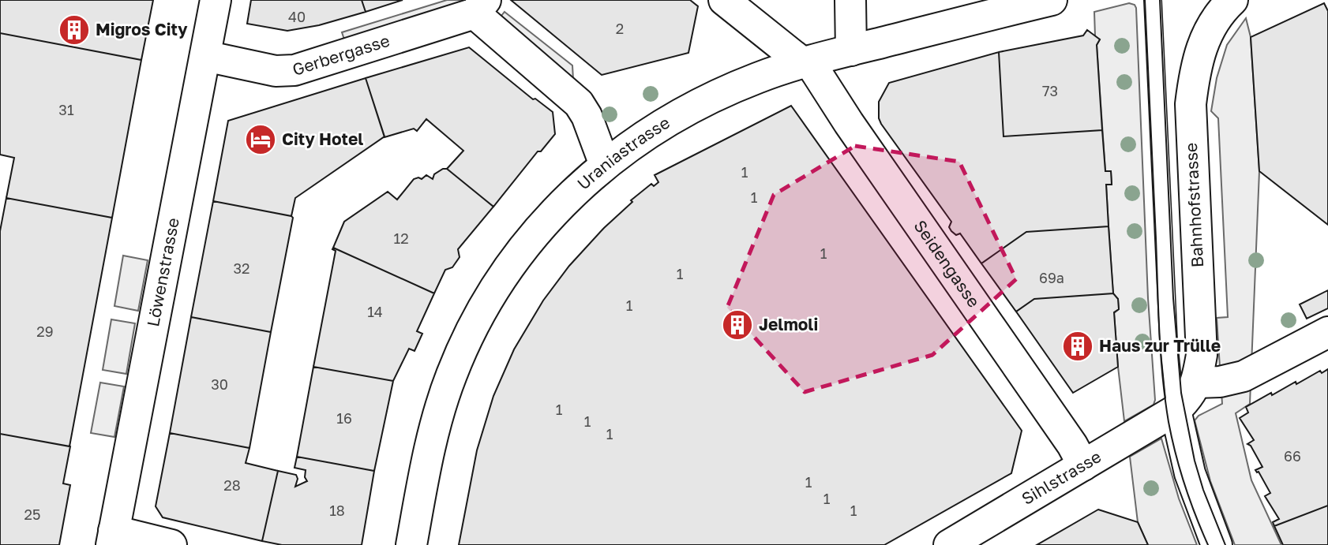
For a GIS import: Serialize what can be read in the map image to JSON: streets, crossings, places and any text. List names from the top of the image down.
{
  "streets": {
    "street": [
      "Gerbergasse",
      "Uraniastrasse",
      "Bahnhofstrasse",
      "Seidengasse",
      "Löwenstrasse",
      "Sihlstrasse"
    ]
  },
  "crossings": [
    ["Gerbergasse", "Uraniastrasse"],
    ["Gerbergasse", "Löwenstrasse"],
    ["Uraniastrasse", "Seidengasse"],
    ["Bahnhofstrasse", "Sihlstrasse"],
    ["Seidengasse", "Sihlstrasse"]
  ],
  "places": {
    "building": ["Migros City", "Jelmoli", "Haus zur Trülle"],
    "hotel": ["City Hotel"]
  },
  "house_numbers": [
    "40",
    "2",
    "73",
    "31",
    "1",
    "1",
    "12",
    "1",
    "32",
    "1",
    "69a",
    "1",
    "14",
    "29",
    "30",
    "1",
    "16",
    "1",
    "1",
    "66",
    "1",
    "28",
    "1",
    "18",
    "1",
    "25"
  ]
}
